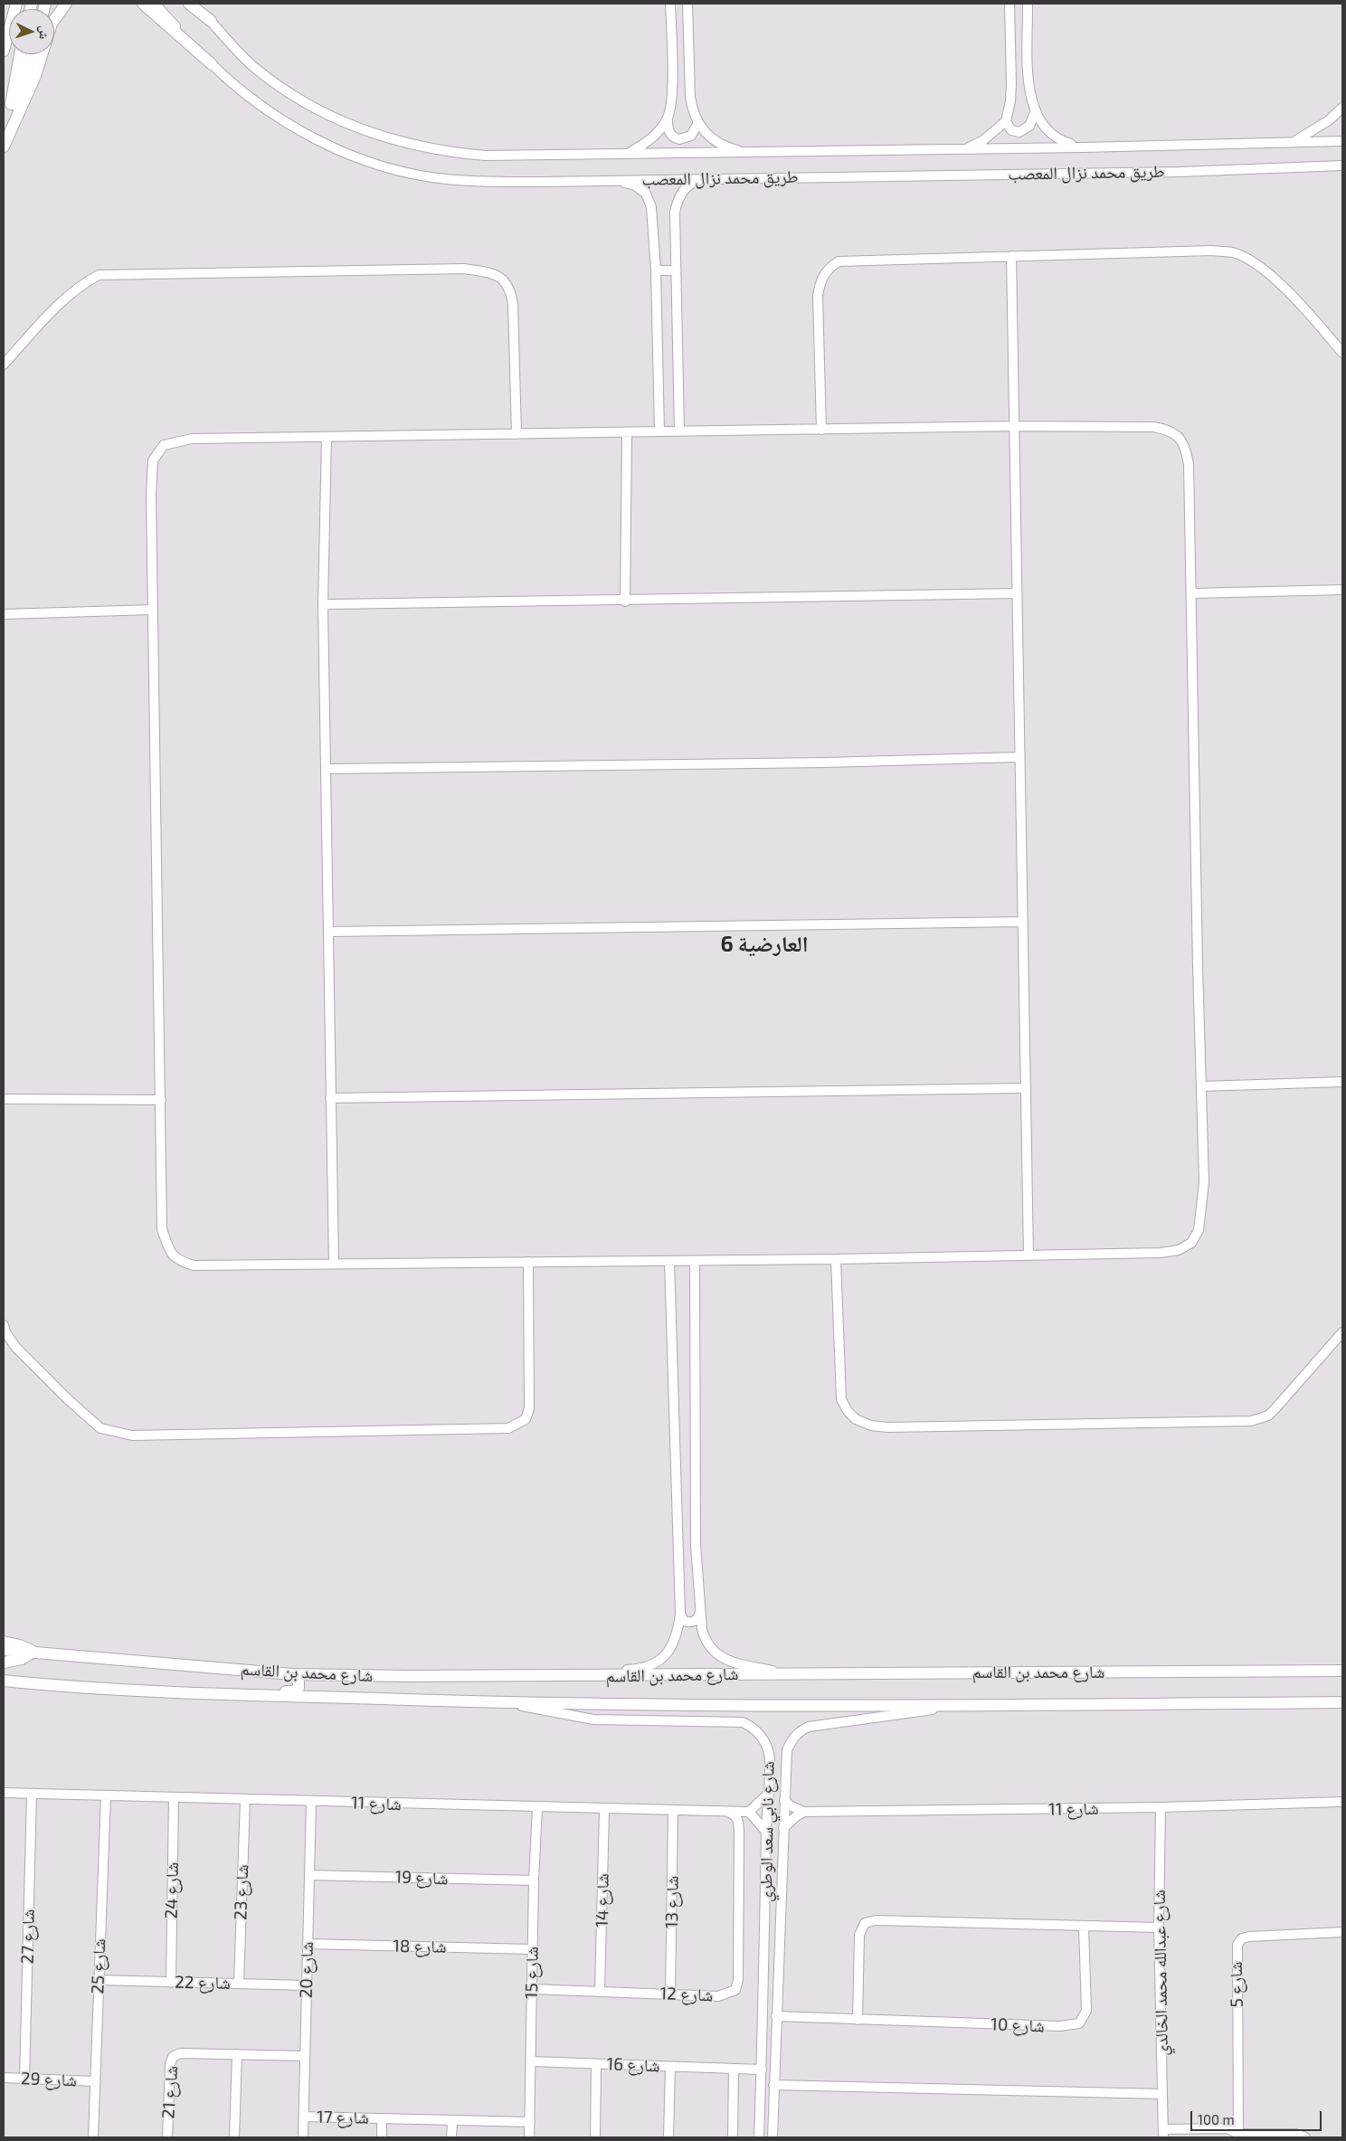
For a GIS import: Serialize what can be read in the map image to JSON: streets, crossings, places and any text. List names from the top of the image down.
{
  "streets": {
    "main road": ["شارع محمد بن القاسم"],
    "street": [
      "طريق محمد نزال المعصب",
      "شارع 11",
      "شارع نابي سعد الوطري",
      "شارع 19",
      "شارع 24",
      "شارع 23",
      "شارع 14",
      "شارع 13",
      "شارع 27",
      "شارع 18",
      "شارع 25",
      "شارع 20",
      "شارع 15",
      "شارع عبدالله محمد الخالدي",
      "شارع 22",
      "شارع 5",
      "شارع 12",
      "شارع 10",
      "شارع 16",
      "شارع 29",
      "شارع 21",
      "شارع 17"
    ]
  },
  "crossings": [
    ["شارع محمد بن القاسم", "شارع نابي سعد الوطري"],
    ["شارع 11", "شارع 24"],
    ["شارع 11", "شارع 23"],
    ["شارع 11", "شارع 14"],
    ["شارع 11", "شارع 13"],
    ["شارع 11", "شارع 27"],
    ["شارع 11", "شارع 25"],
    ["شارع 11", "شارع 20"],
    ["شارع 11", "شارع 15"],
    ["شارع 11", "شارع عبدالله محمد الخالدي"],
    ["شارع 11", "شارع 12"],
    ["شارع نابي سعد الوطري", "شارع 10"],
    ["شارع نابي سعد الوطري", "شارع 16"],
    ["شارع 19", "شارع 20"],
    ["شارع 19", "شارع 15"],
    ["شارع 24", "شارع 22"],
    ["شارع 23", "شارع 22"],
    ["شارع 14", "شارع 12"],
    ["شارع 13", "شارع 12"],
    ["شارع 27", "شارع 29"],
    ["شارع 18", "شارع 20"],
    ["شارع 18", "شارع 15"],
    ["شارع 25", "شارع 22"],
    ["شارع 25", "شارع 29"],
    ["شارع 20", "شارع 22"],
    ["شارع 20", "شارع 21"],
    ["شارع 20", "شارع 17"],
    ["شارع 15", "شارع 12"],
    ["شارع 15", "شارع 16"],
    ["شارع 15", "شارع 17"]
  ],
  "districts": ["العارضية 6"],
  "scale_bar": "100 m",
  "north": "right"
}
